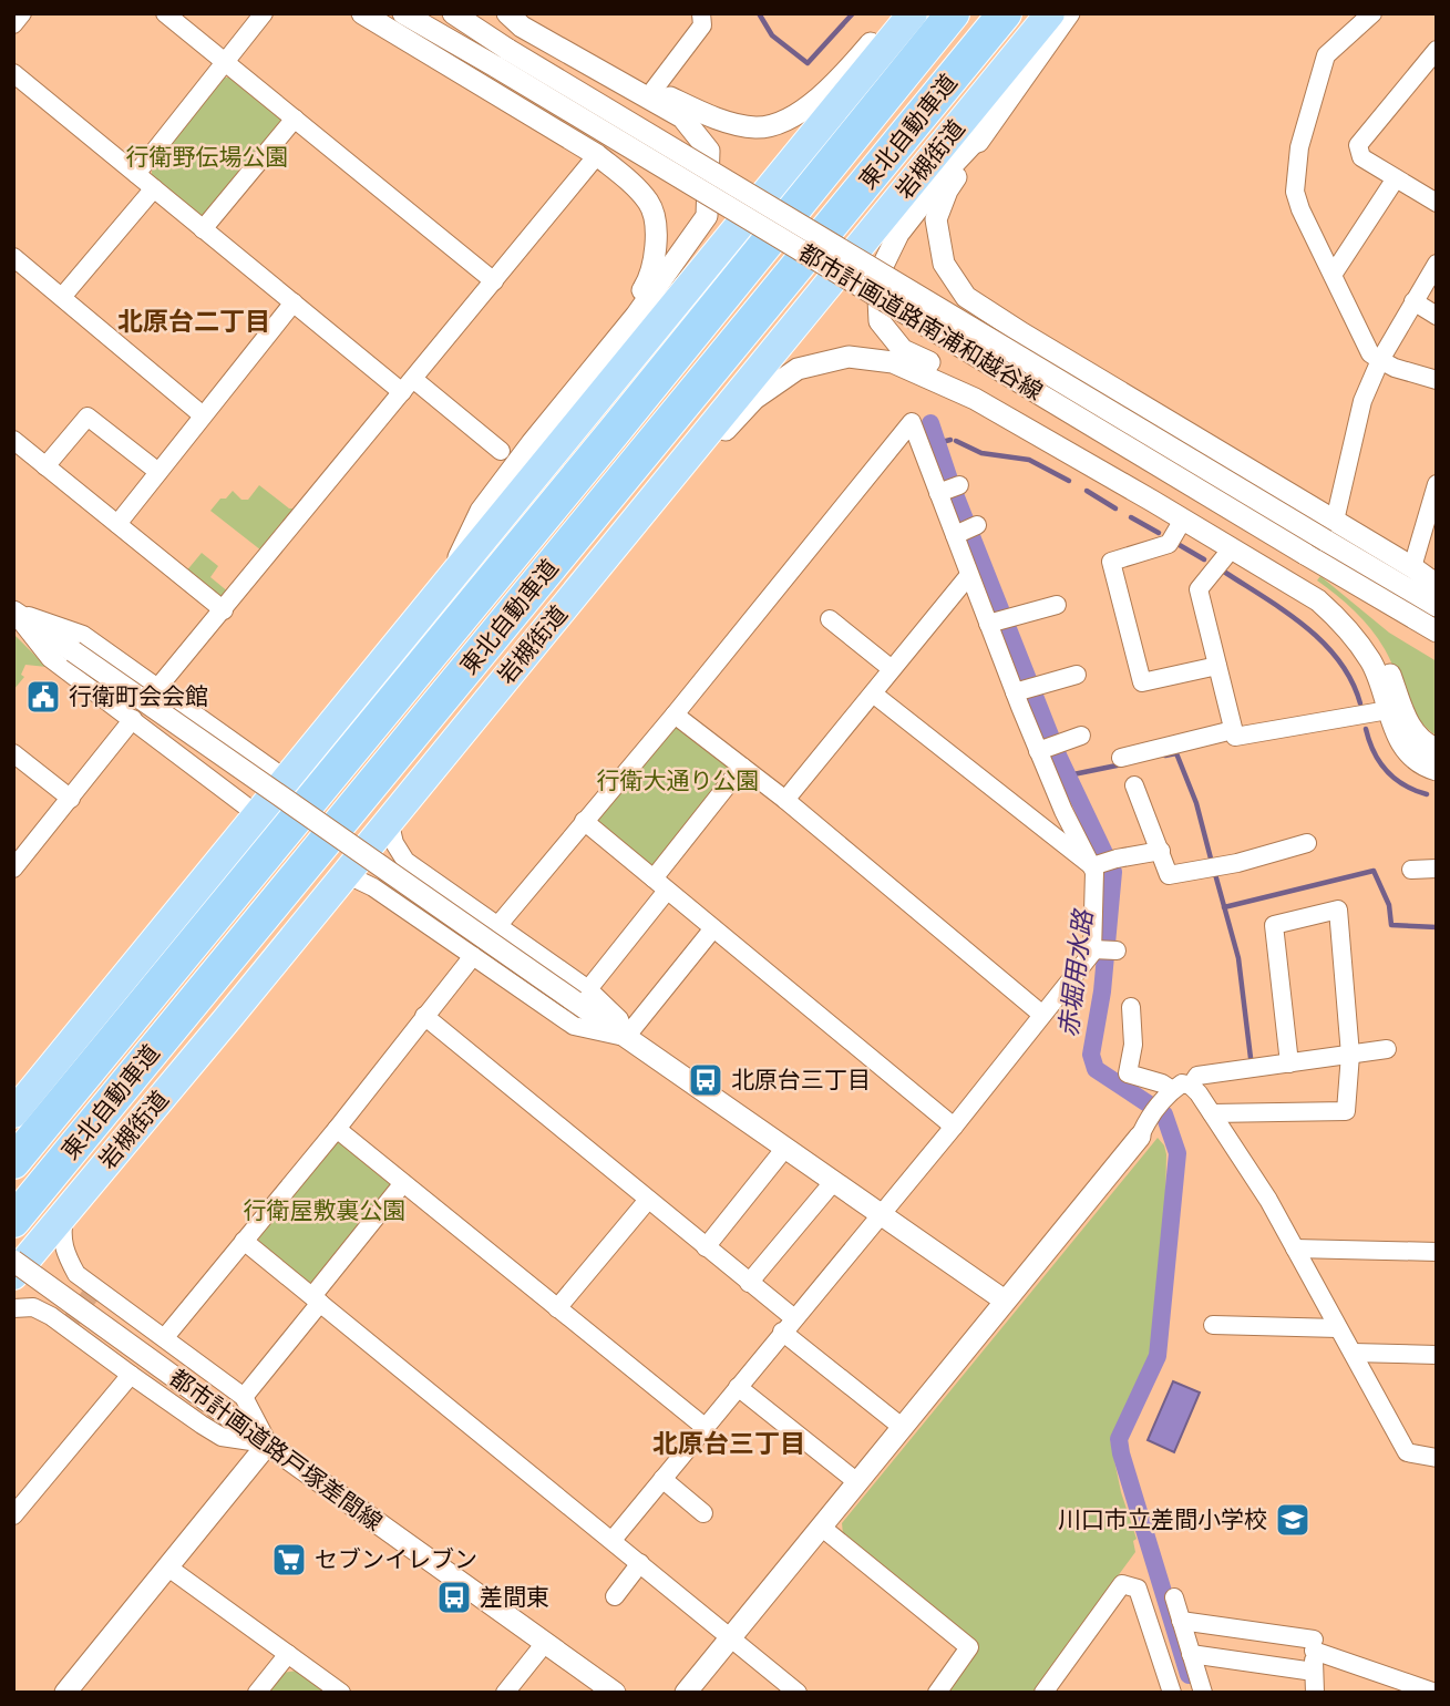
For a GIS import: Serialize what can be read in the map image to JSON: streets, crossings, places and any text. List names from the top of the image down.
{
  "streets": {
    "highway": ["東北自動車道", "岩槻街道"],
    "street": ["都市計画道路南浦和越谷線", "都市計画道路戸塚差間線"]
  },
  "districts": ["北原台二丁目", "北原台三丁目"],
  "water": ["赤堀用水路"],
  "parks": ["行衛野伝場公園", "行衛大通り公園", "行衛屋敷裏公園"],
  "places": {
    "public building": ["行衛町会会館"],
    "bus stop": ["北原台三丁目", "差間東"],
    "school or university": ["川口市立差間小学校"],
    "supermarket": ["セブンイレブン"]
  }
}
